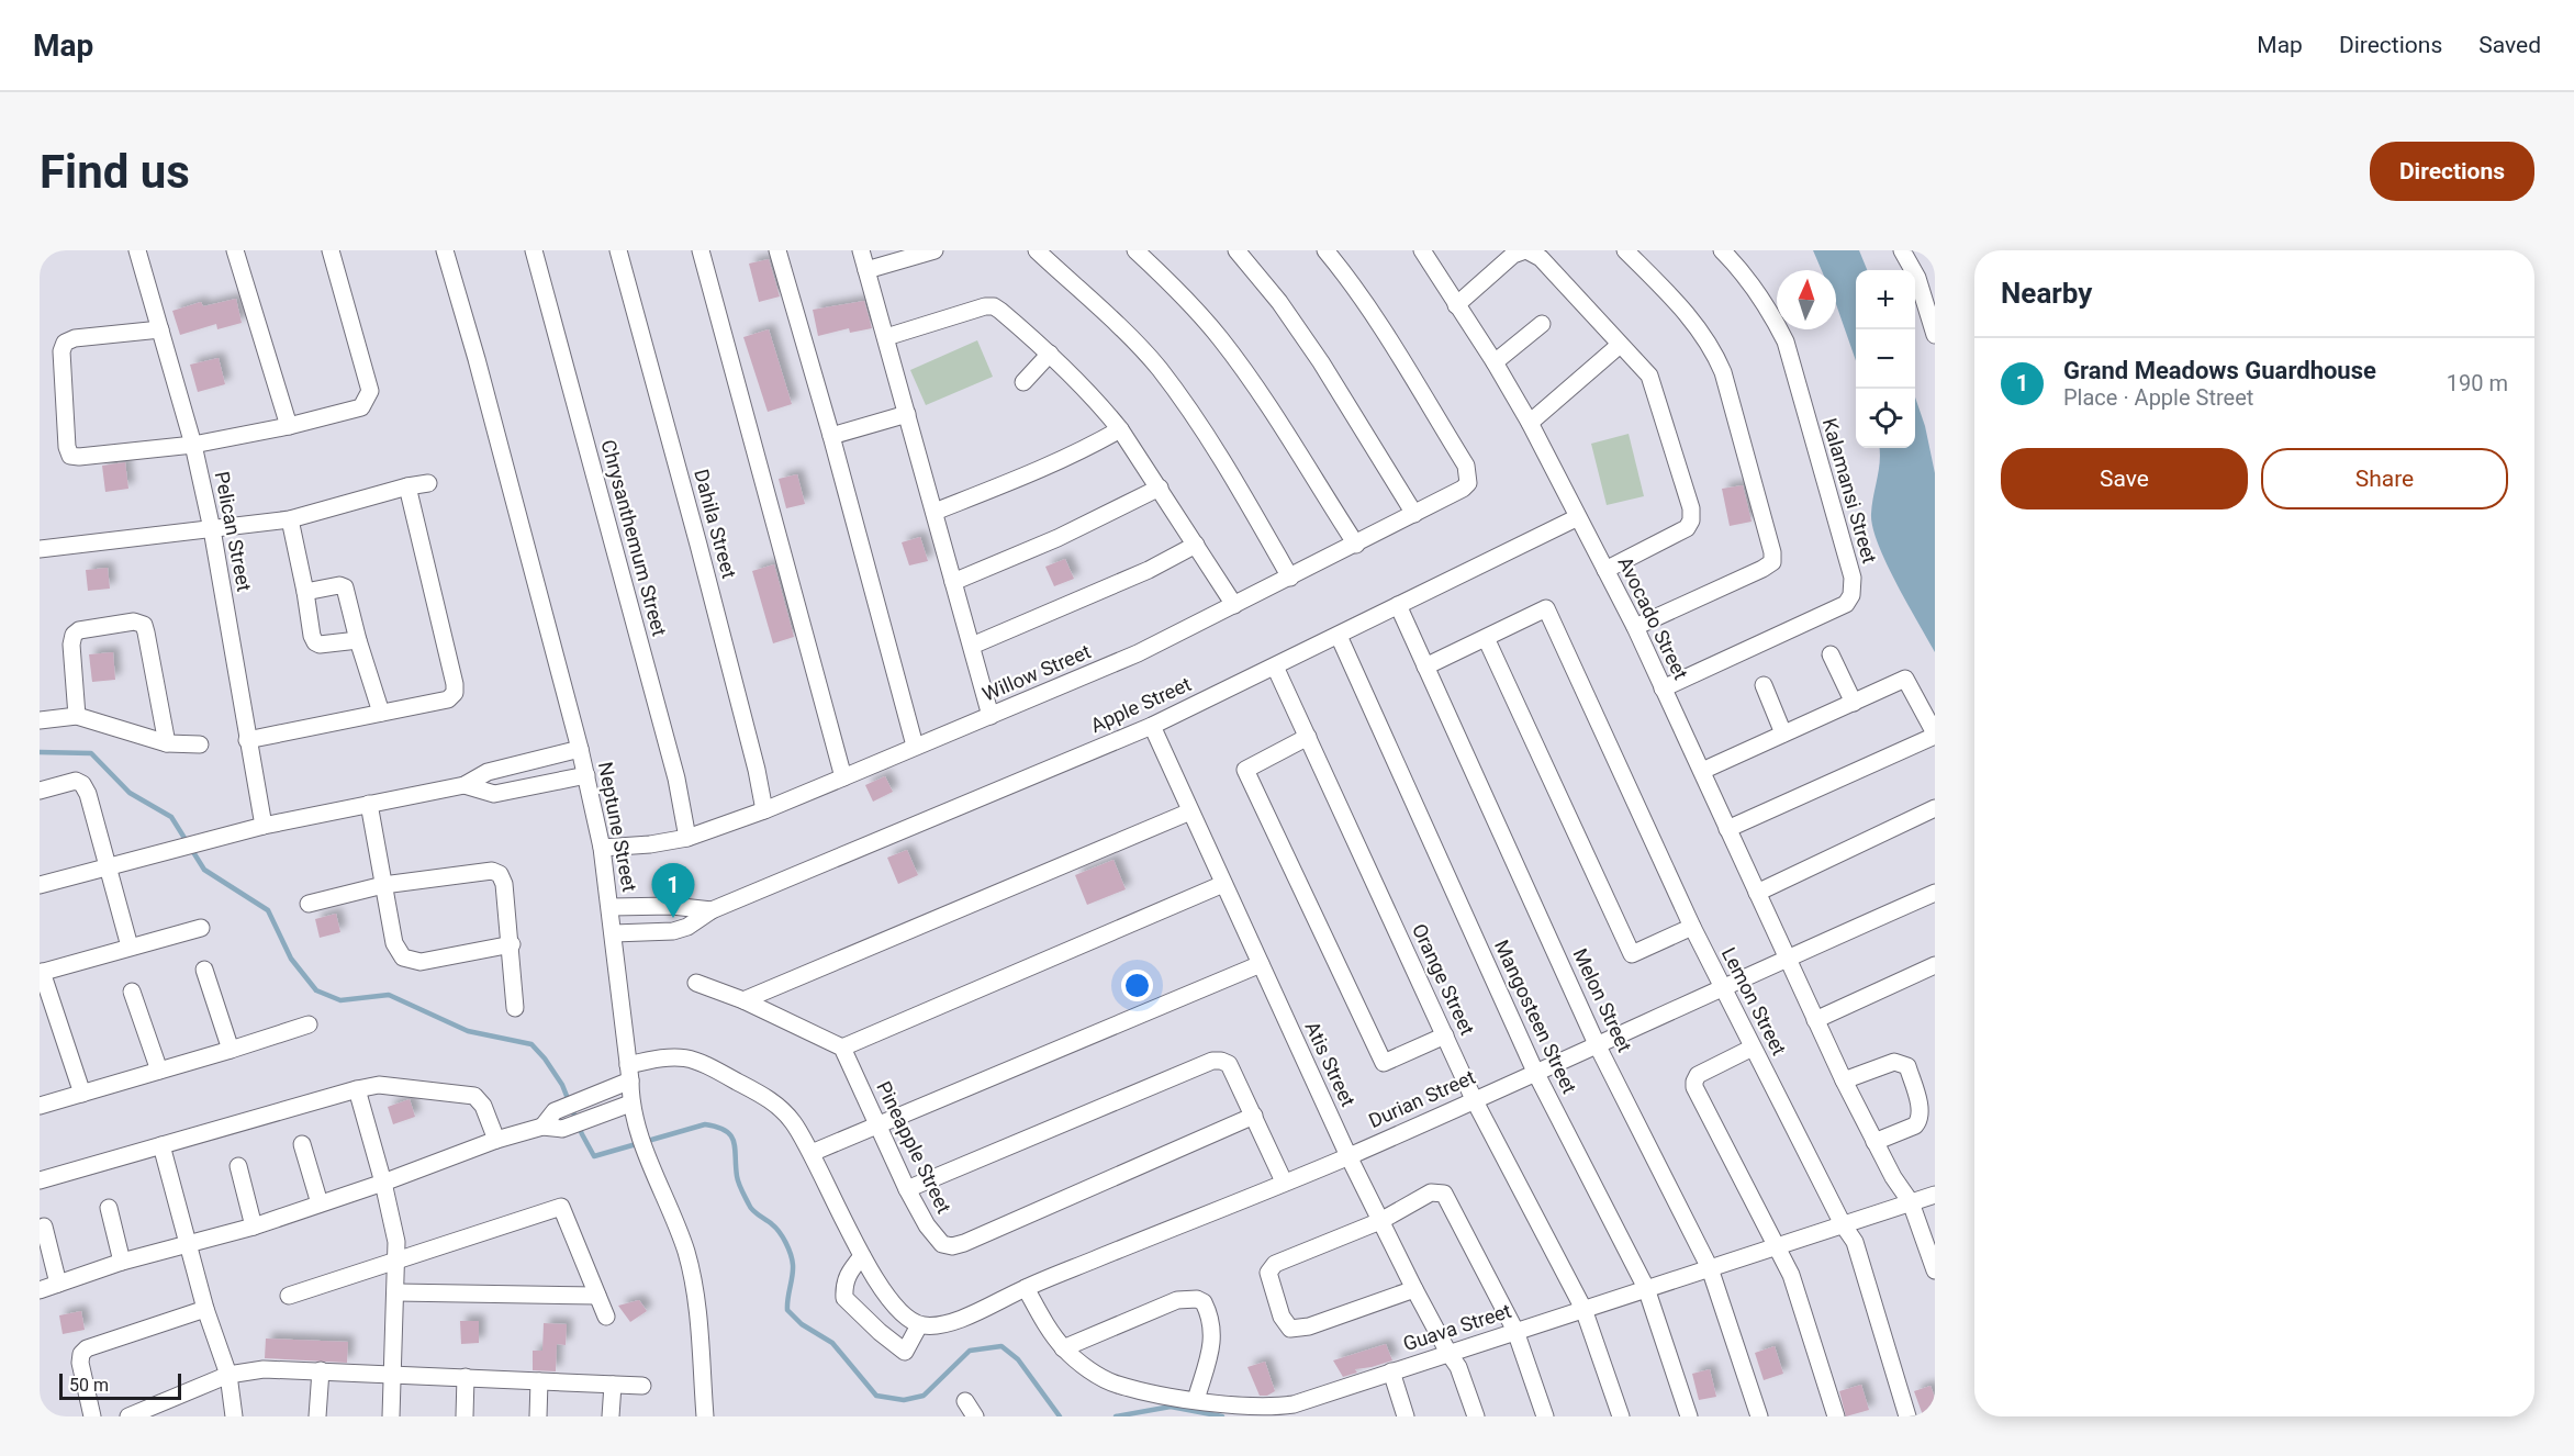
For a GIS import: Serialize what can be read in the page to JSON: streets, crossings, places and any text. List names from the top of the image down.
{
  "streets": {
    "street": [
      "Kalamansi Street",
      "Dahila Street",
      "Pelican Street",
      "Chrysanthemum Street",
      "Avocado Street",
      "Willow Street",
      "Apple Street",
      "Neptune Street",
      "Orange Street",
      "Melon Street",
      "Lemon Street",
      "Mangosteen Street",
      "Atis Street",
      "Durian Street",
      "Pineapple Street",
      "Guava Street"
    ]
  },
  "crossings": [
    ["Kalamansi Street", "Avocado Street"],
    ["Dahila Street", "Willow Street"],
    ["Chrysanthemum Street", "Willow Street"],
    ["Avocado Street", "Apple Street"],
    ["Avocado Street", "Durian Street"],
    ["Avocado Street", "Guava Street"],
    ["Willow Street", "Neptune Street"],
    ["Apple Street", "Neptune Street"],
    ["Apple Street", "Orange Street"],
    ["Apple Street", "Melon Street"],
    ["Apple Street", "Mangosteen Street"],
    ["Apple Street", "Atis Street"],
    ["Orange Street", "Durian Street"],
    ["Orange Street", "Guava Street"],
    ["Melon Street", "Durian Street"],
    ["Melon Street", "Guava Street"],
    ["Lemon Street", "Durian Street"],
    ["Lemon Street", "Guava Street"],
    ["Mangosteen Street", "Durian Street"],
    ["Mangosteen Street", "Guava Street"],
    ["Atis Street", "Durian Street"],
    ["Atis Street", "Guava Street"],
    ["Durian Street", "Guava Street"]
  ],
  "scale_bar": "50 m",
  "north": "top",
  "page": {
    "header": "Map",
    "nav": ["Map", "Directions", "Saved"],
    "buttons": [
      "Directions",
      ["Save", "Share"]
    ],
    "title": "Find us",
    "heading": "Nearby",
    "map_buttons": ["+", "−"],
    "list": [
      {
        "mark": "1",
        "name": "Grand Meadows Guardhouse",
        "note": "Place · Apple Street",
        "value": "190 m"
      }
    ],
    "pins": "1",
    "scale": "50 m"
  }
}
